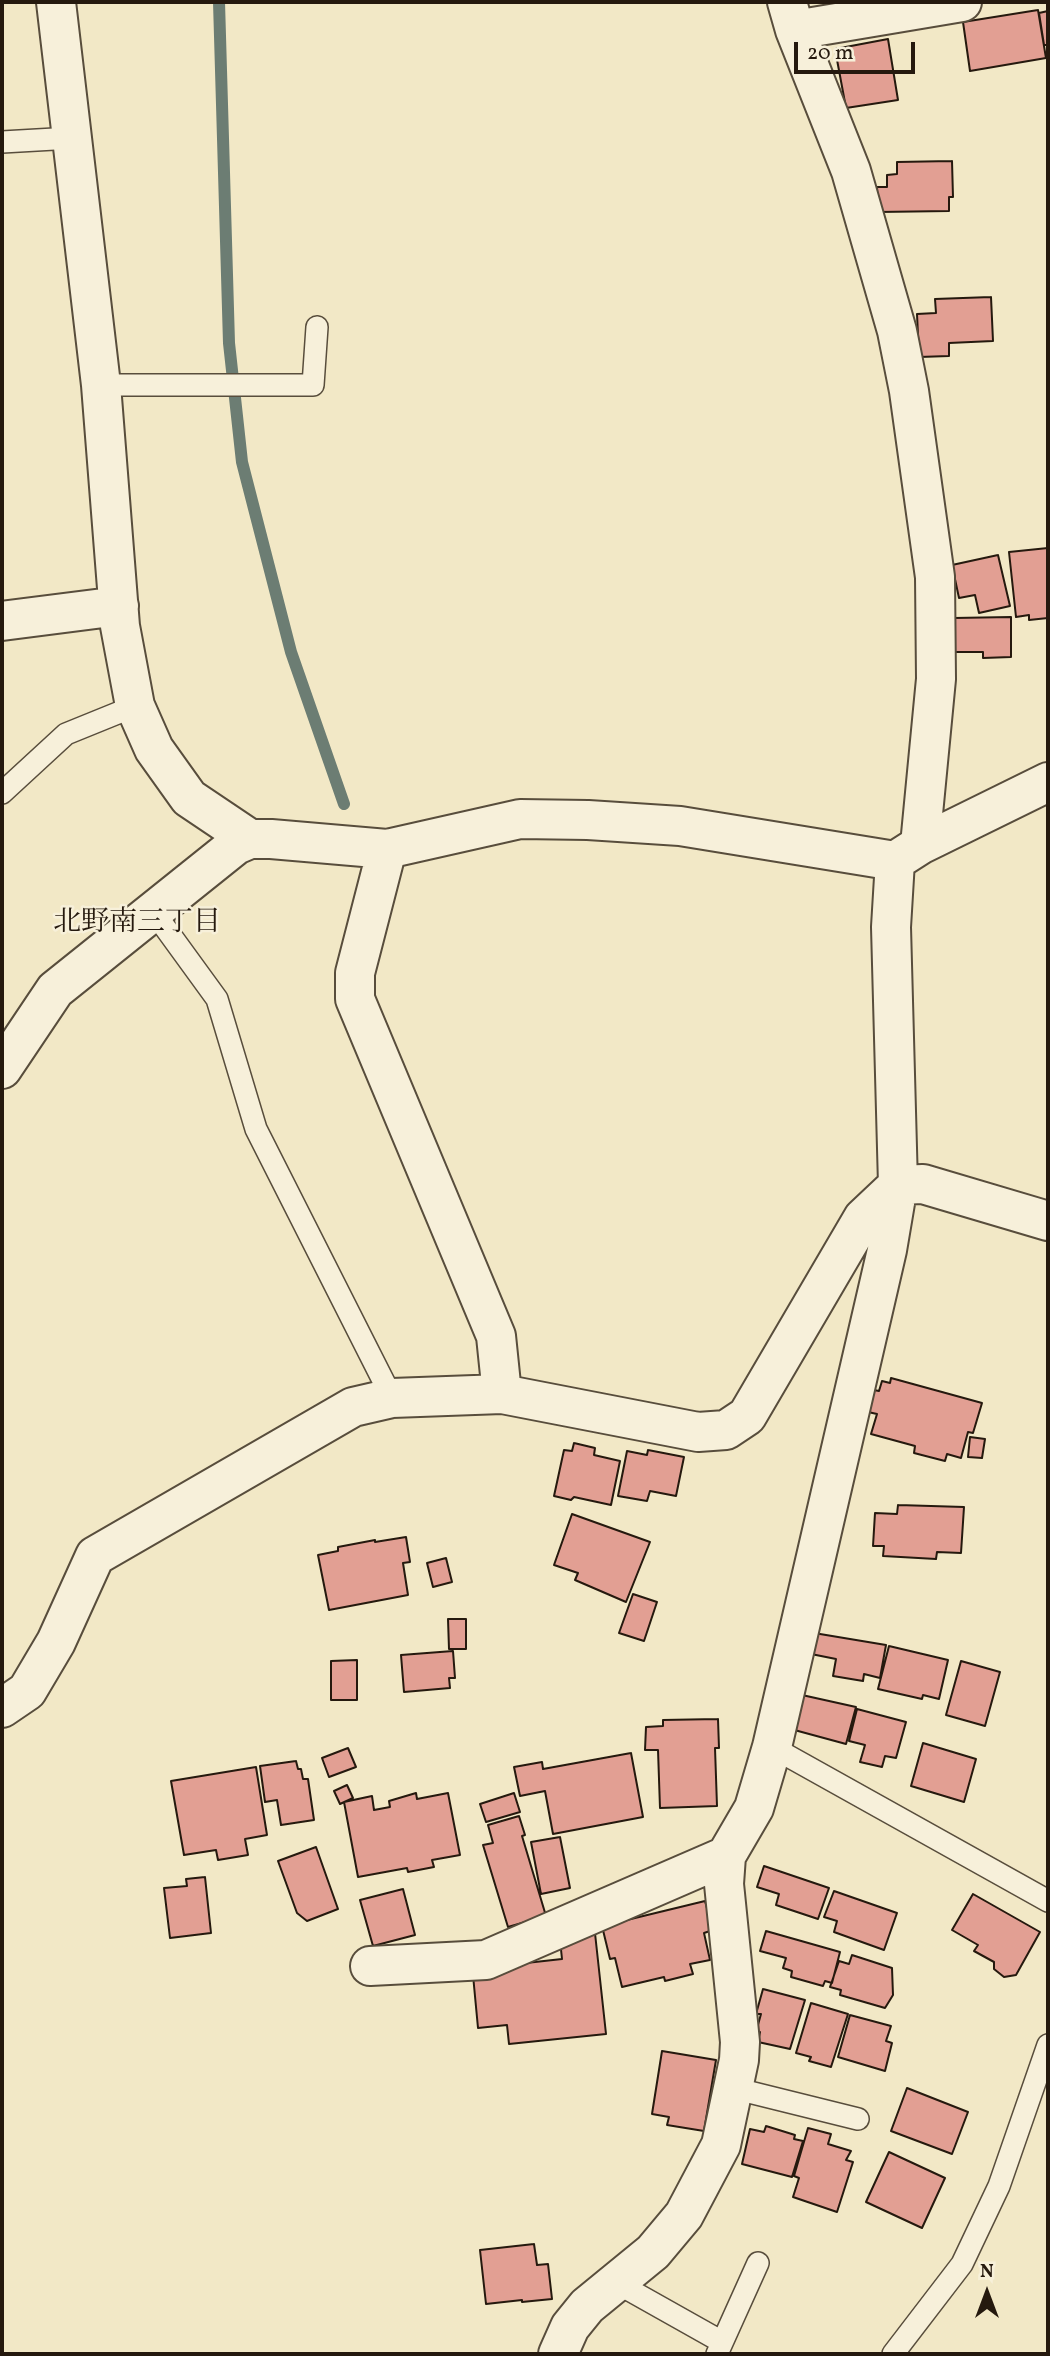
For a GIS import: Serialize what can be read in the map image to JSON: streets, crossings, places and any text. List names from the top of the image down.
{
  "districts": ["北野南三丁目"],
  "scale_bar": "20 m",
  "north": "top"
}
